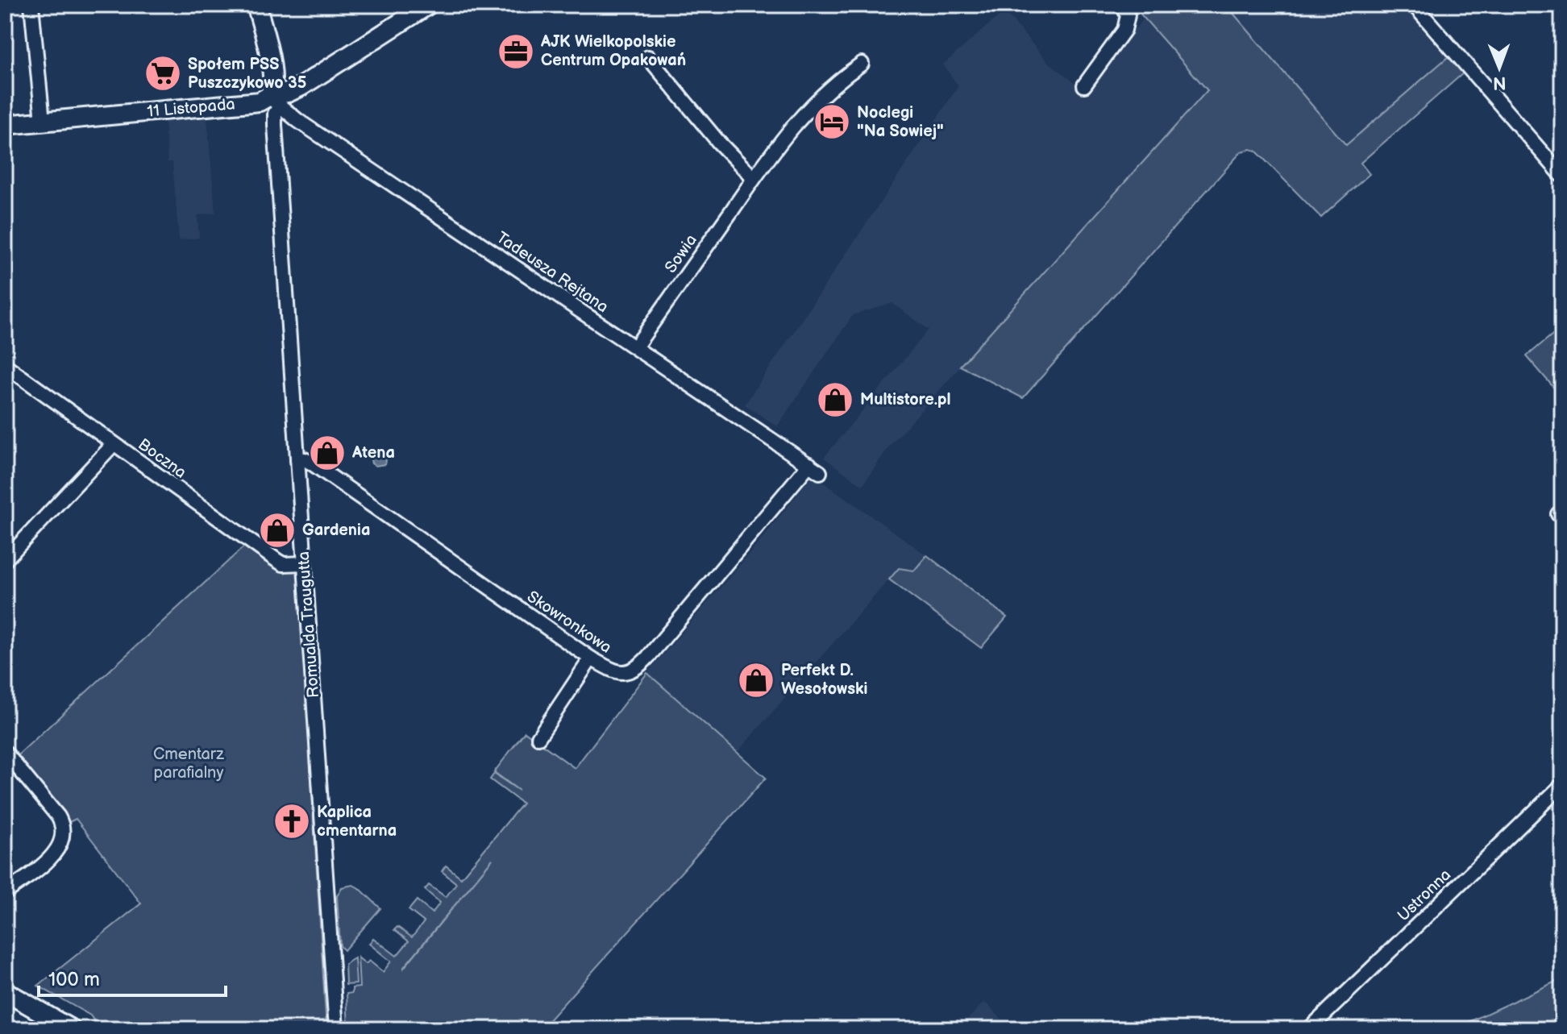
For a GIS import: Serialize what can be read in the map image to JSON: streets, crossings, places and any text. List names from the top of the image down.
{
  "streets": {
    "street": [
      "11 Listopada",
      "Sowia",
      "Tadeusza Rejtana",
      "Boczna",
      "Skowronkowa",
      "Romualda Traugutta",
      "Ustronna"
    ]
  },
  "crossings": [
    ["11 Listopada", "Tadeusza Rejtana"],
    ["11 Listopada", "Romualda Traugutta"],
    ["Sowia", "Tadeusza Rejtana"],
    ["Tadeusza Rejtana", "Skowronkowa"],
    ["Tadeusza Rejtana", "Romualda Traugutta"],
    ["Boczna", "Romualda Traugutta"],
    ["Skowronkowa", "Romualda Traugutta"]
  ],
  "parks": ["Cmentarz parafialny"],
  "places": {
    "office": ["AJK Wielkopolskie Centrum Opakowań"],
    "supermarket": ["Społem PSS Puszczykowo 35"],
    "hotel": ["Noclegi \"Na Sowiej\""],
    "shop": [
      "Multistore.pl",
      "Atena",
      "Gardenia",
      "Perfekt D. Wesołowski"
    ],
    "church": ["Kaplica cmentarna"]
  },
  "scale_bar": "100 m",
  "north": "bottom"
}
